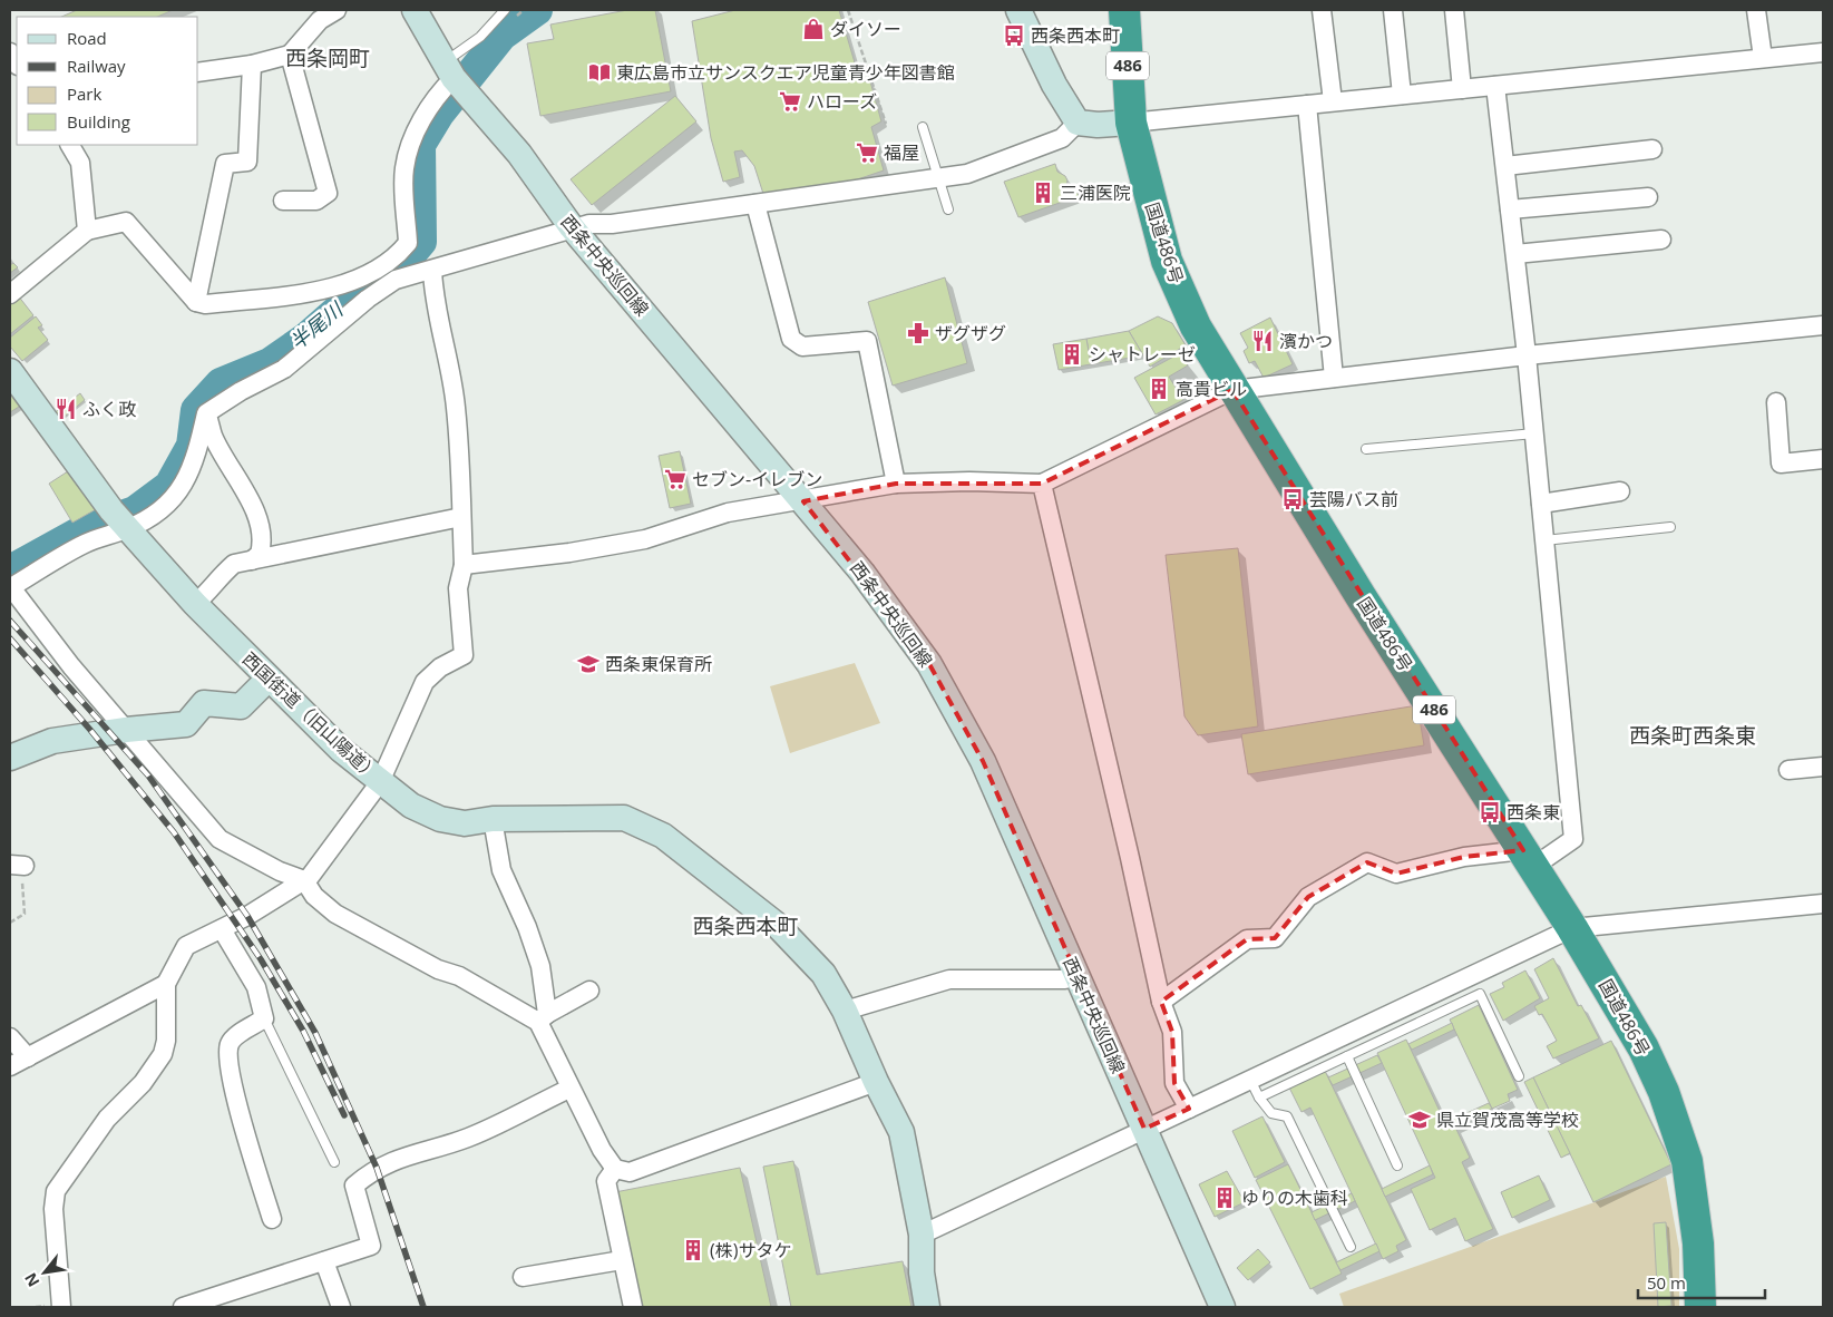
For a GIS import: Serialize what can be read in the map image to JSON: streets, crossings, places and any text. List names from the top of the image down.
{
  "streets": {
    "highway": ["486", "国道486号"],
    "street": ["西条中央巡回線", "西国街道（旧山陽道）"]
  },
  "districts": ["西条岡町", "西条町西条東", "西条西本町"],
  "water": ["半尾川"],
  "places": {
    "shop": ["ダイソー"],
    "bus stop": ["西条西本町", "芸陽バス前", "西条東"],
    "library": ["東広島市立サンスクエア児童青少年図書館"],
    "supermarket": ["ハローズ", "福屋", "セブン-イレブン"],
    "building": [
      "三浦医院",
      "シャトレーゼ",
      "高貴ビル",
      "ゆりの木歯科",
      "(株)サタケ"
    ],
    "pharmacy": ["ザグザグ"],
    "restaurant": ["濱かつ", "ふく政"],
    "school or university": ["西条東保育所", "県立賀茂高等学校"]
  },
  "legend": [
    "Road",
    "Railway",
    "Park",
    "Building"
  ],
  "scale_bar": "50 m",
  "north": "bottom left"
}
